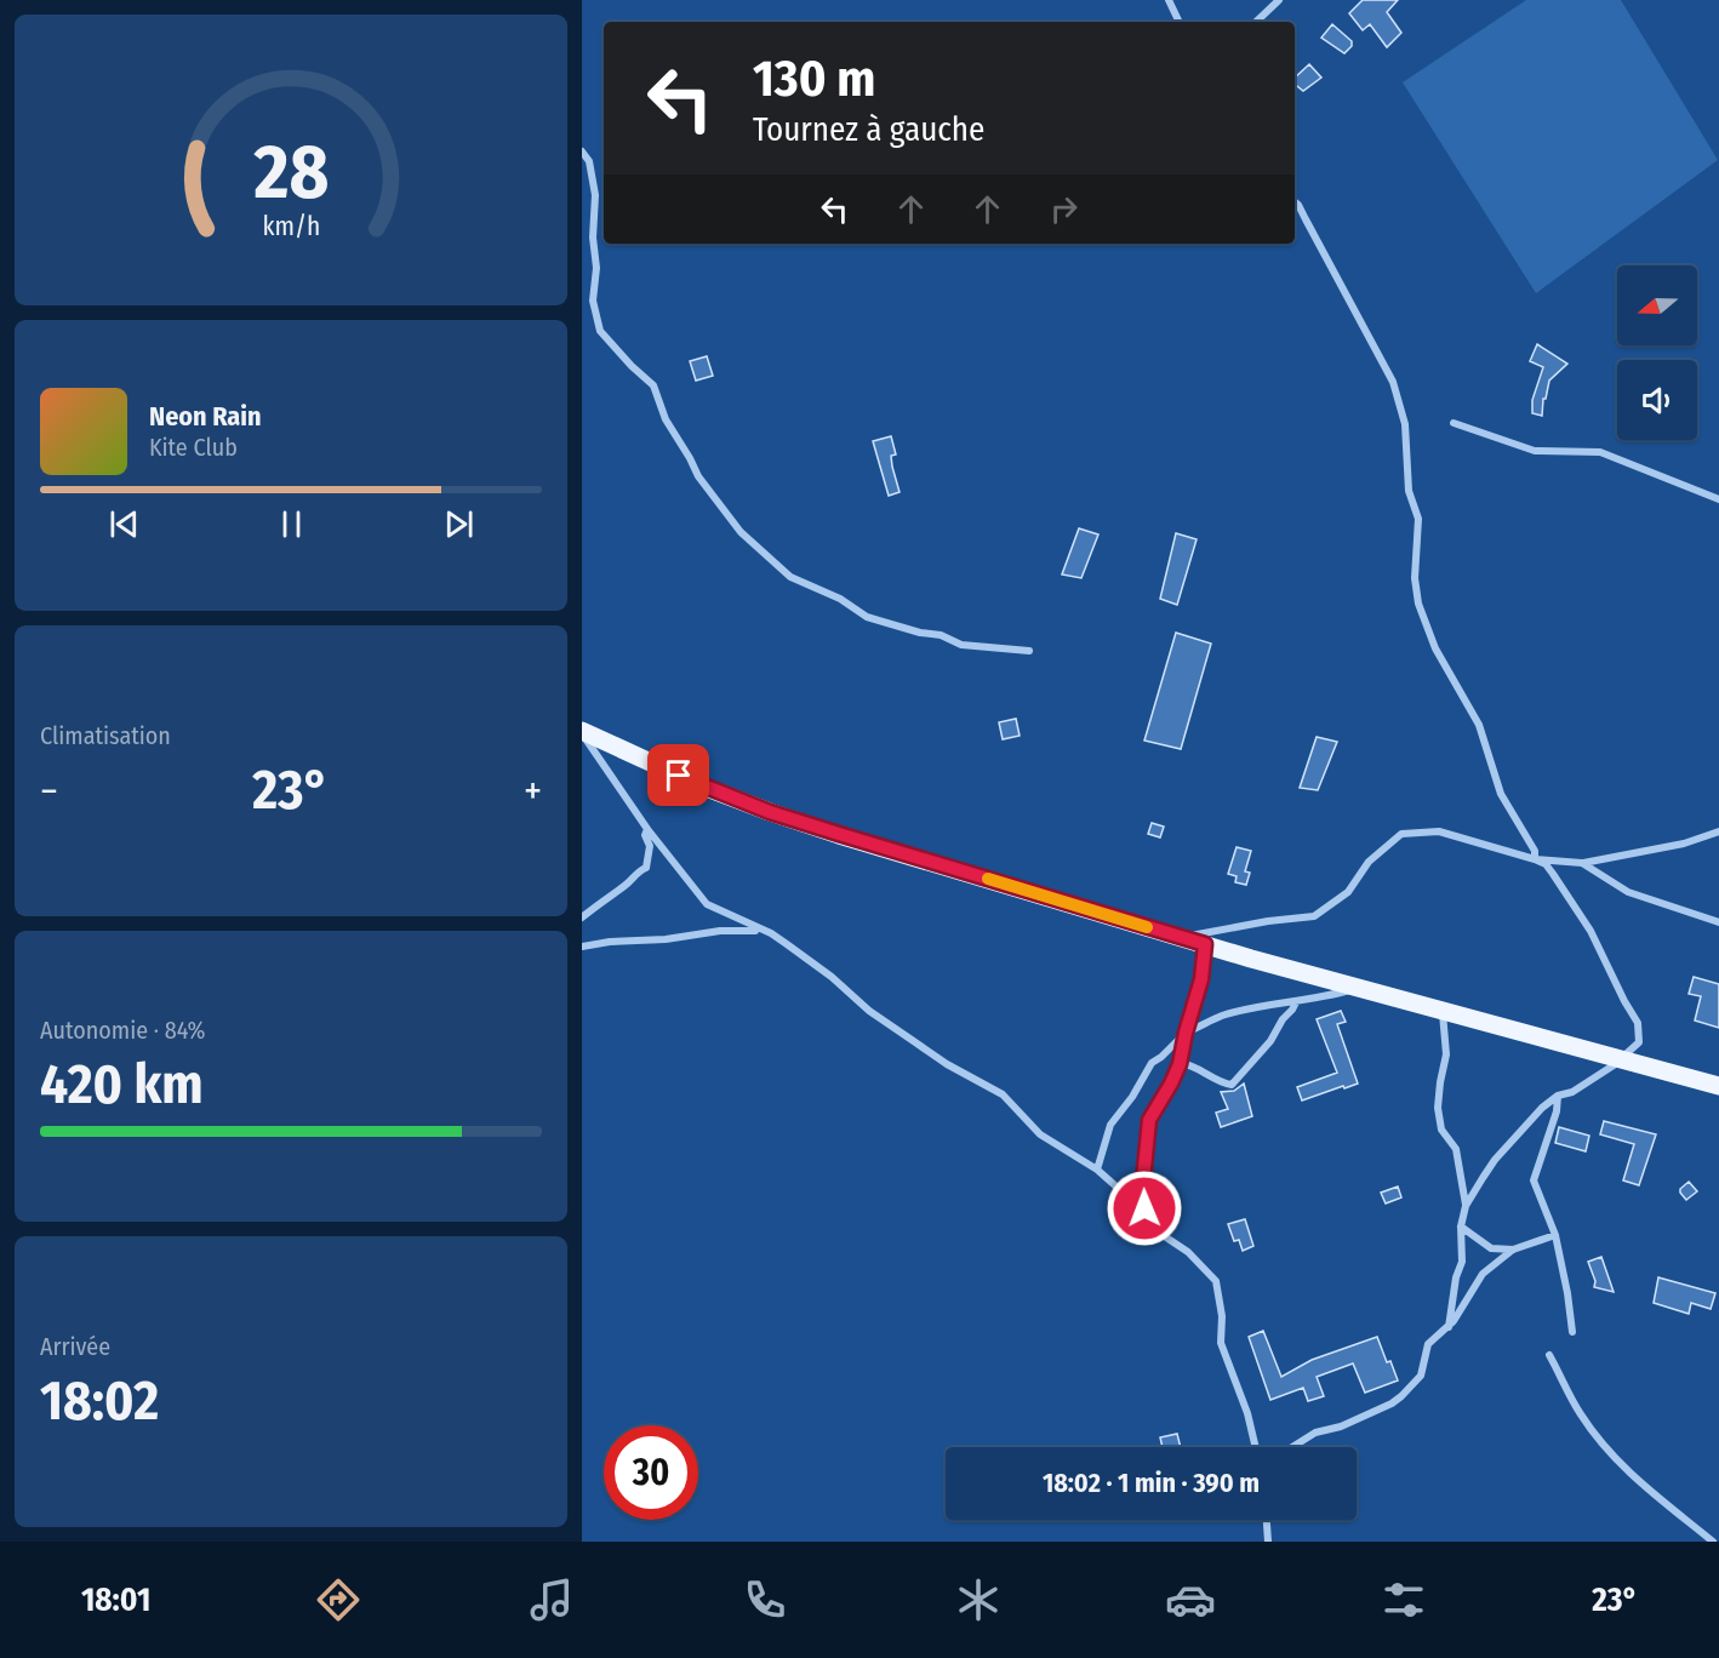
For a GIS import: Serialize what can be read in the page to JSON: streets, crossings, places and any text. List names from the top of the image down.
{
  "north": "left",
  "page": {
    "turn": ["130 m", "Tournez à gauche"],
    "song": ["Neon Rain", "Kite Club"],
    "tile": [
      "Climatisation",
      ["Autonomie · 84%", "420 km"],
      ["Arrivée", "18:02"]
    ],
    "heat": ["−", "23°", "+"],
    "limit": "30",
    "trip": "18:02 · 1 min · 390 m",
    "tabs": ["18:01", "23°"],
    "gauge": ["28", "km/h"]
  }
}
